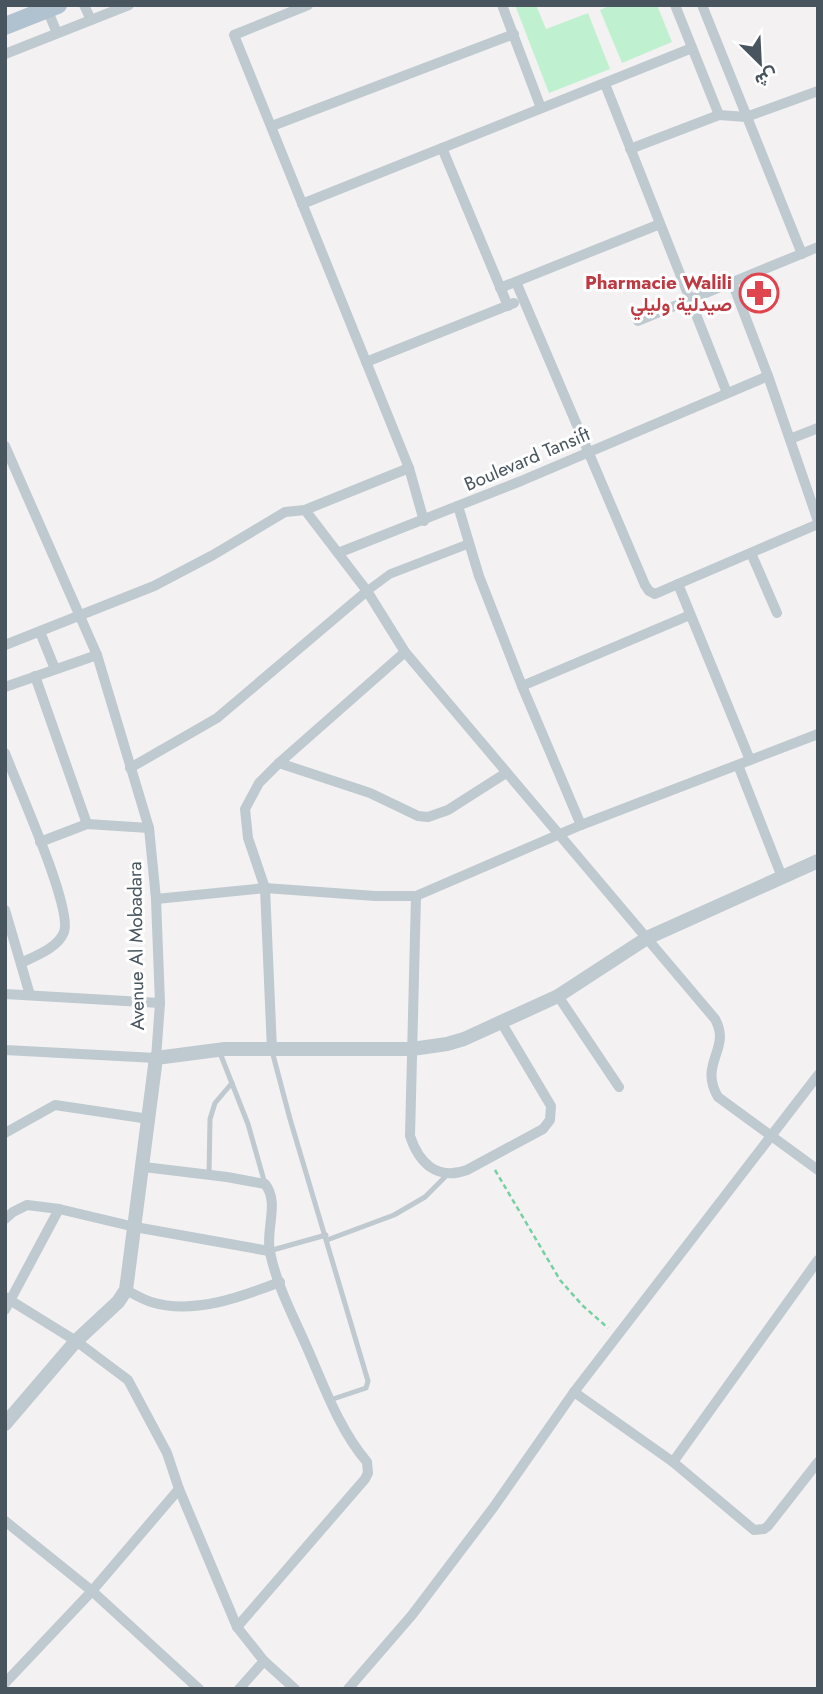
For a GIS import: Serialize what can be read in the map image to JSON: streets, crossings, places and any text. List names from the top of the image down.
{
  "streets": {
    "street": ["Boulevard Tansift", "Avenue Al Mobadara"]
  },
  "places": {
    "pharmacy": ["Pharmacie Walili صيدلية وليلي"]
  },
  "north": "bottom right"
}
